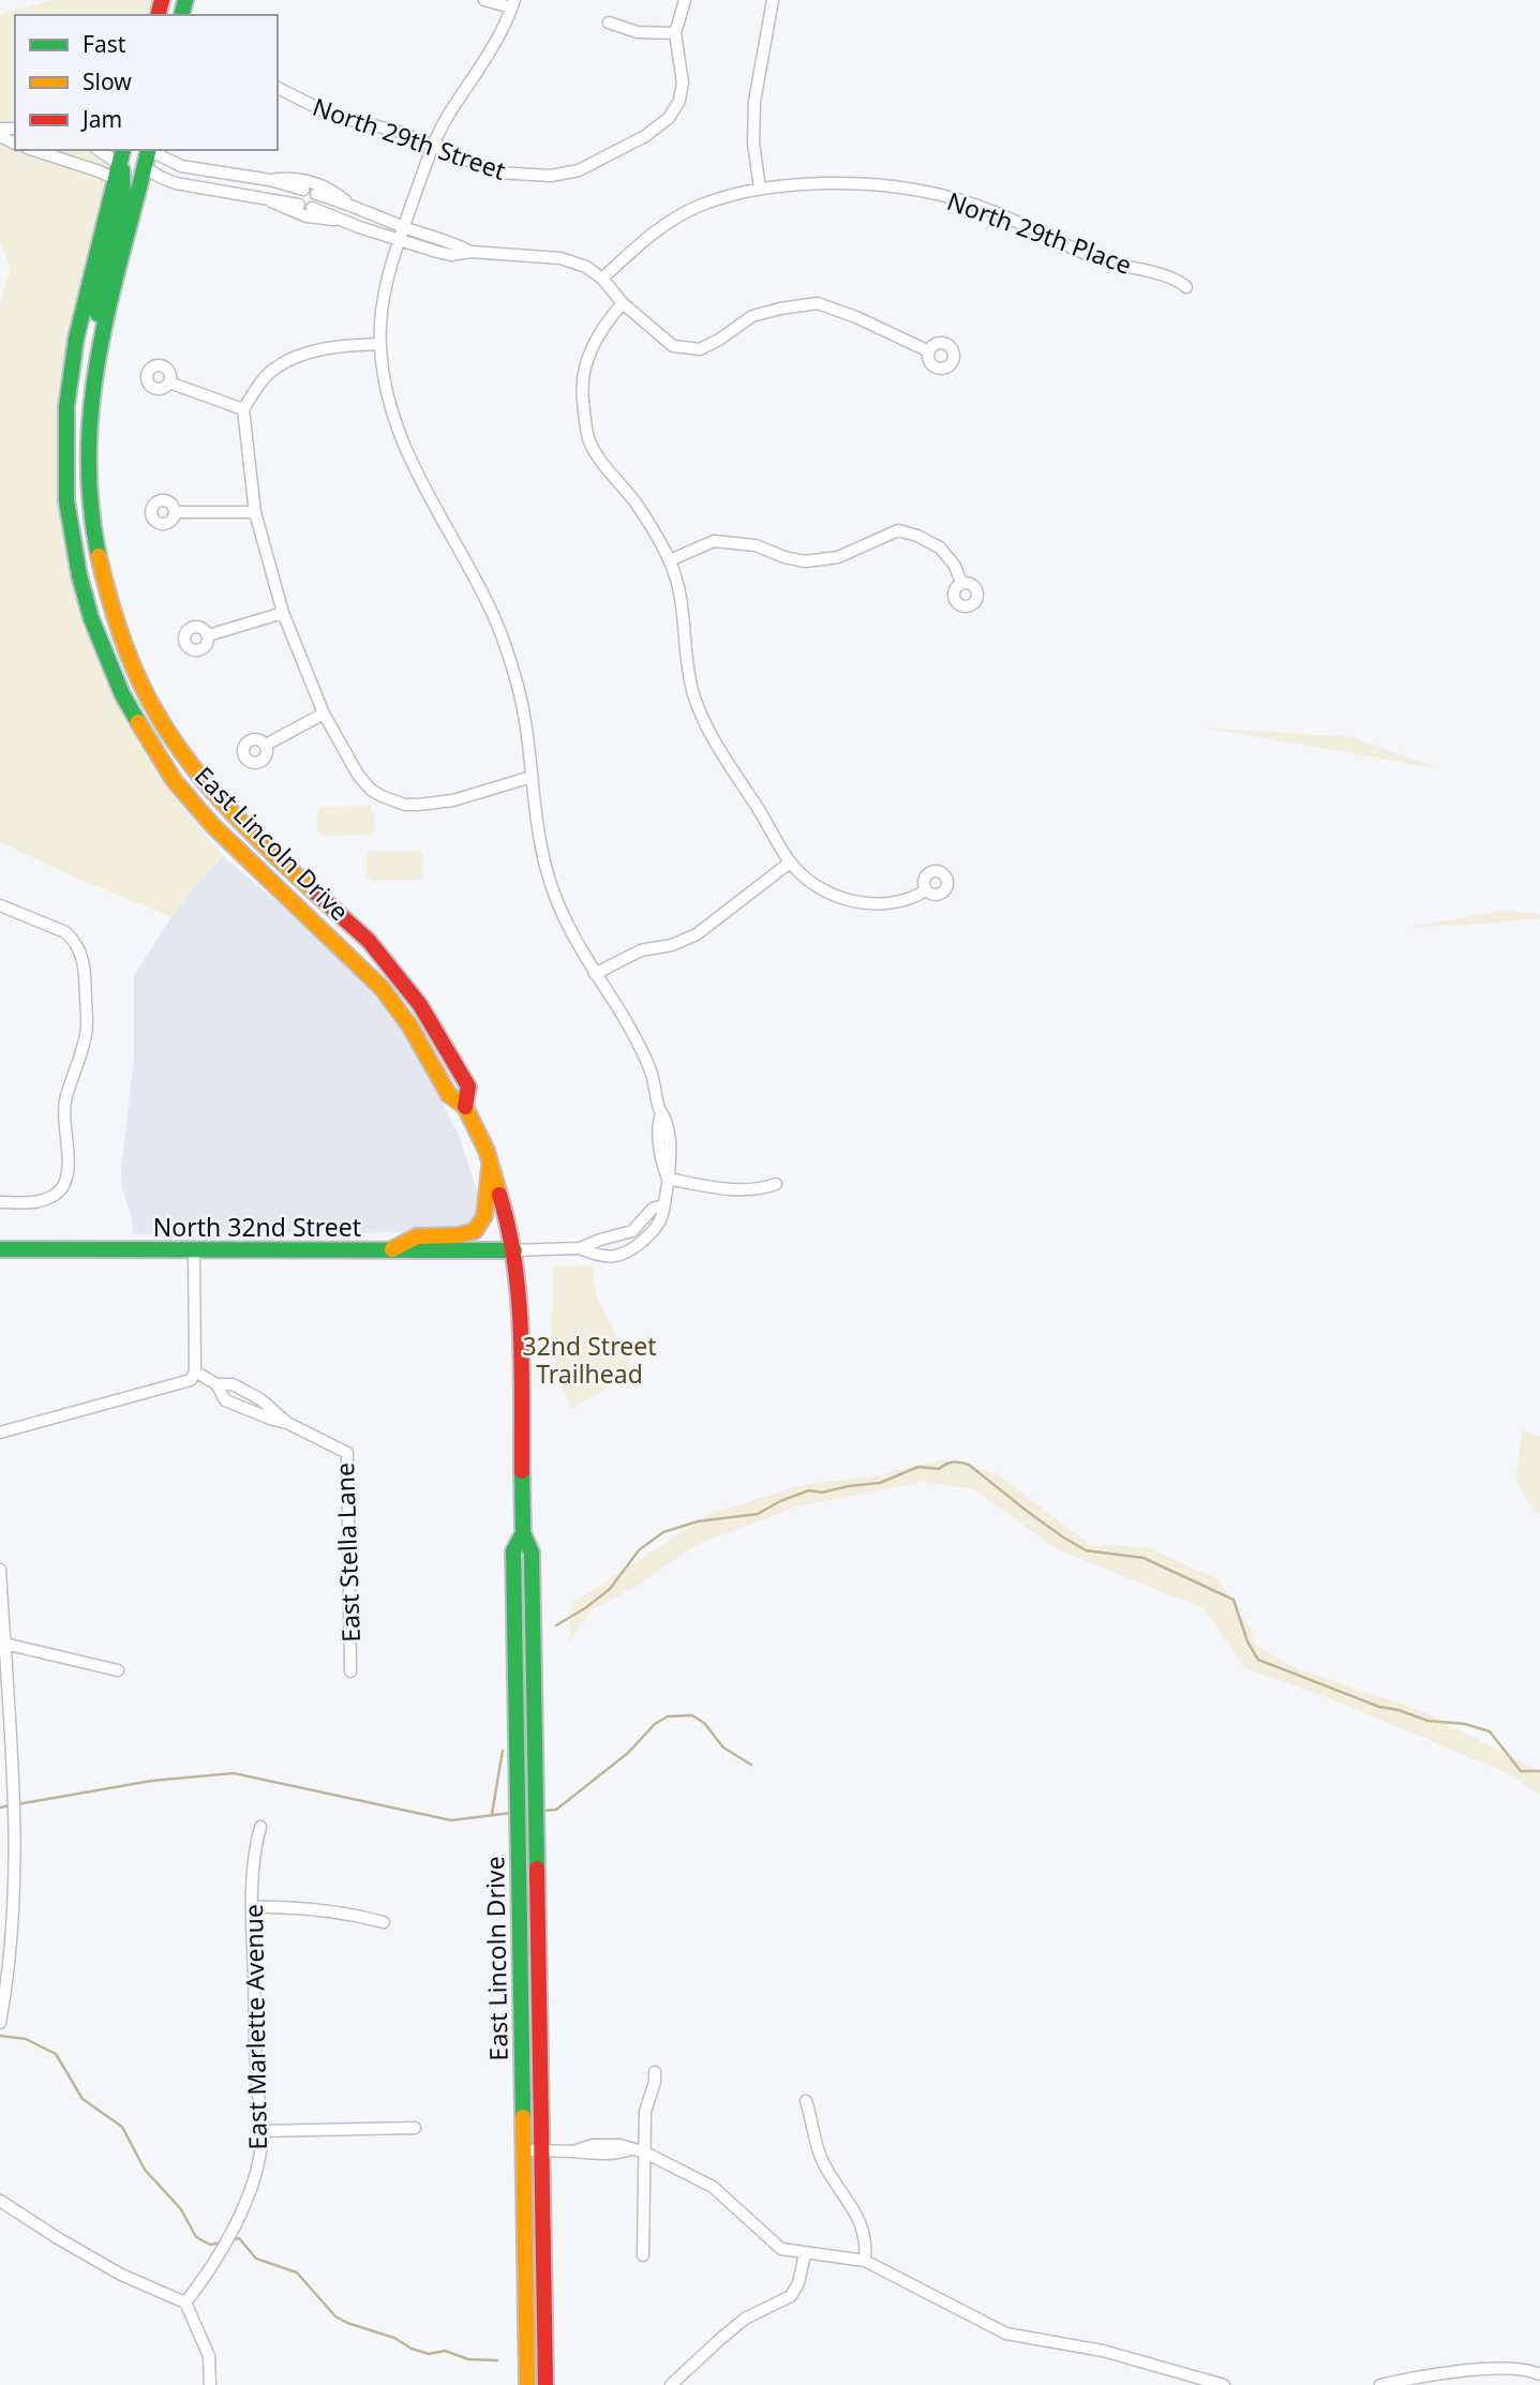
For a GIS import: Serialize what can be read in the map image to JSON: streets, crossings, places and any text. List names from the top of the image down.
{
  "streets": {
    "main road": ["East Lincoln Drive", "North 32nd Street"],
    "street": [
      "North 29th Street",
      "North 29th Place",
      "East Stella Lane",
      "East Marlette Avenue"
    ]
  },
  "crossings": [
    ["East Lincoln Drive", "North 32nd Street"]
  ],
  "parks": ["32nd Street Trailhead"],
  "legend": ["Fast", "Slow", "Jam"]
}
